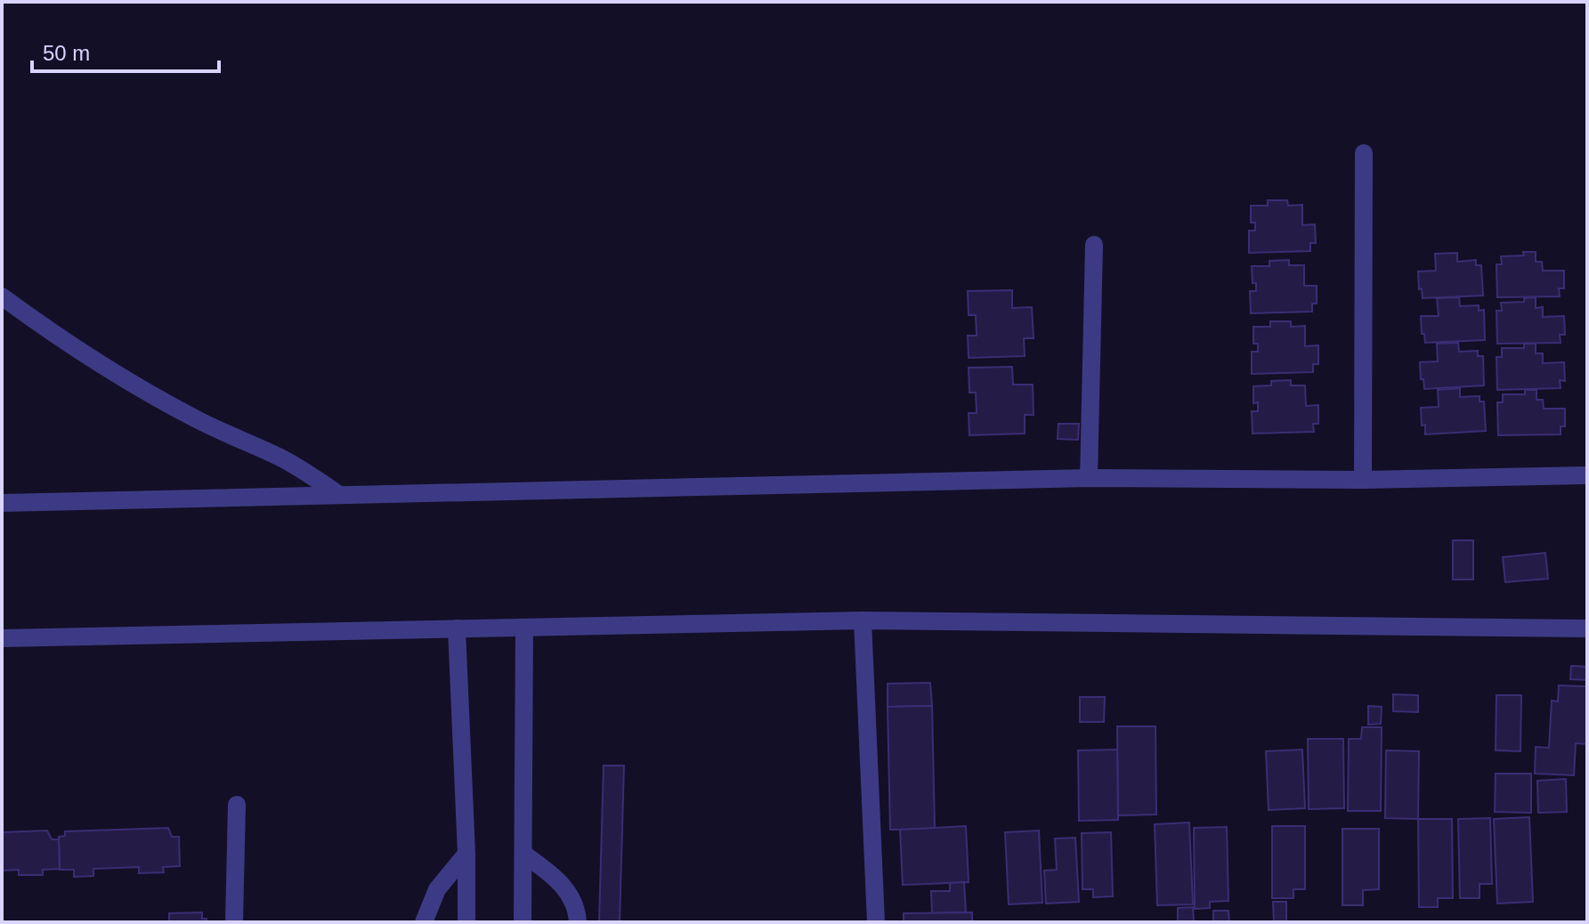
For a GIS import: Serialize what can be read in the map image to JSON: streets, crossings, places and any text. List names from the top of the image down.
{
  "scale_bar": "50 m"
}
